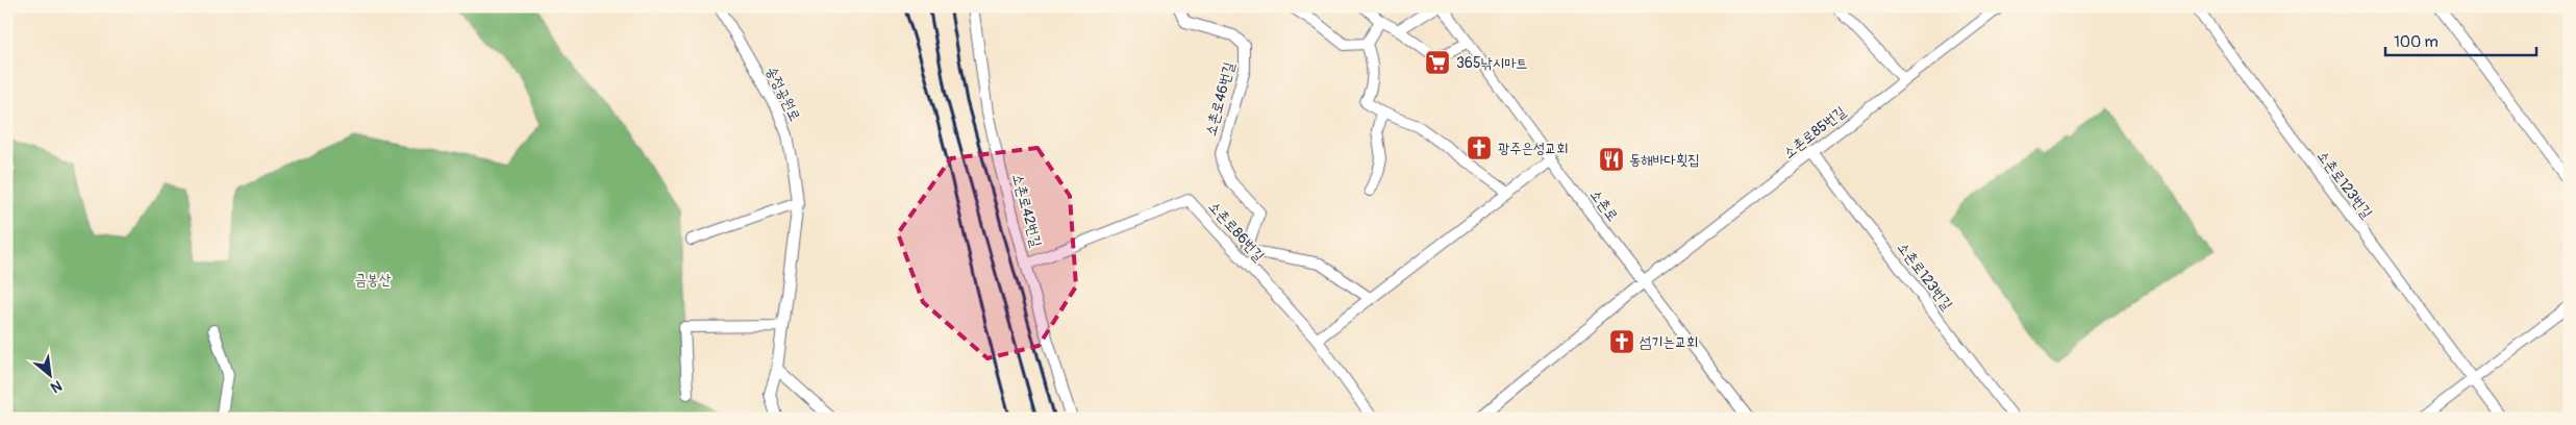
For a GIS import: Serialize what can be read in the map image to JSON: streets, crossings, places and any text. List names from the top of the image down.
{
  "streets": {
    "street": [
      "송정공원로",
      "소촌로46번길",
      "소촌로85번길",
      "소촌로123번길",
      "소촌로",
      "소촌로42번길",
      "소촌로86번길"
    ]
  },
  "crossings": [
    ["소촌로85번길", "소촌로123번길"],
    ["소촌로85번길", "소촌로"],
    ["소촌로42번길", "소촌로86번길"]
  ],
  "parks": ["금봉산"],
  "places": {
    "supermarket": ["365낚시마트"],
    "church": ["광주은성교회", "섬기는교회"],
    "restaurant": ["동해바다횟집"]
  },
  "scale_bar": "100 m",
  "north": "bottom right"
}
